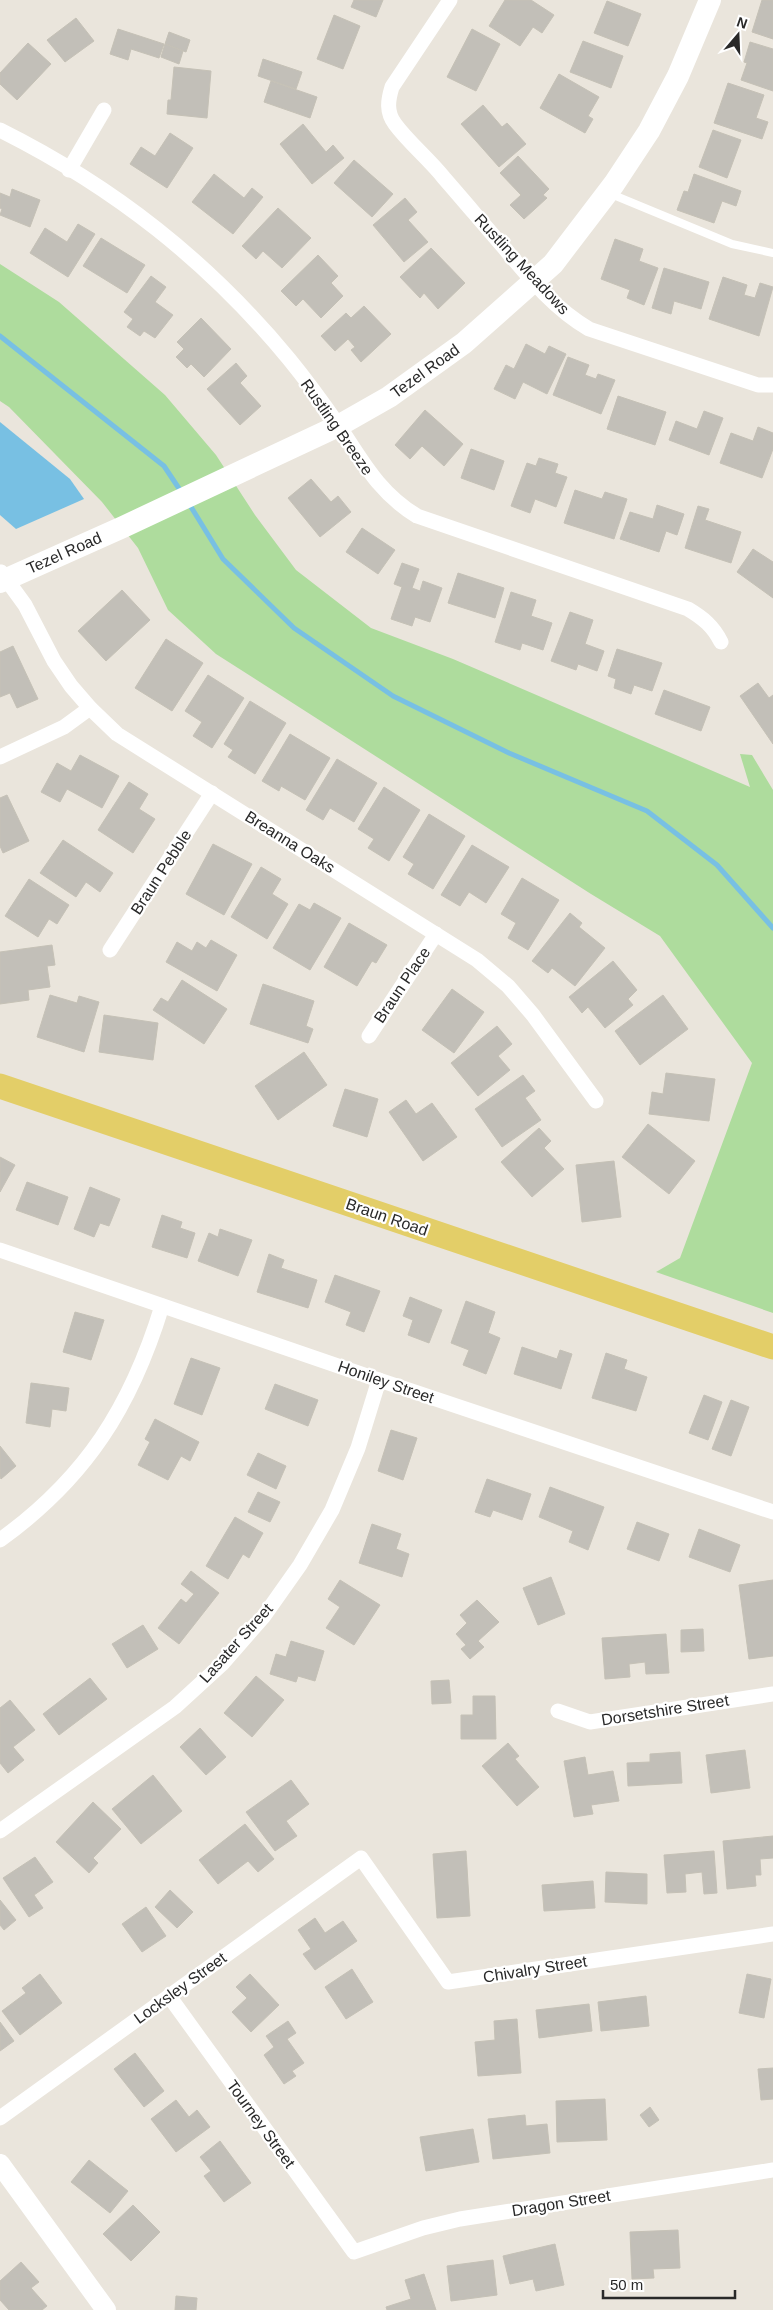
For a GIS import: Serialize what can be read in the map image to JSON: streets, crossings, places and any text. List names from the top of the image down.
{
  "streets": {
    "main road": ["Tezel Road", "Braun Road"],
    "street": [
      "Rustling Meadows",
      "Rustling Breeze",
      "Breanna Oaks",
      "Braun Pebble",
      "Braun Place",
      "Honiley Street",
      "Lasater Street",
      "Dorsetshire Street",
      "Chivalry Street",
      "Locksley Street",
      "Tourney Street",
      "Dragon Street"
    ]
  },
  "crossings": [
    ["Rustling Meadows", "Tezel Road"],
    ["Tezel Road", "Rustling Breeze"],
    ["Tezel Road", "Breanna Oaks"],
    ["Breanna Oaks", "Braun Pebble"],
    ["Breanna Oaks", "Braun Place"],
    ["Honiley Street", "Lasater Street"],
    ["Chivalry Street", "Locksley Street"],
    ["Locksley Street", "Tourney Street"],
    ["Tourney Street", "Dragon Street"]
  ],
  "scale_bar": "50 m",
  "north": "top"
}
